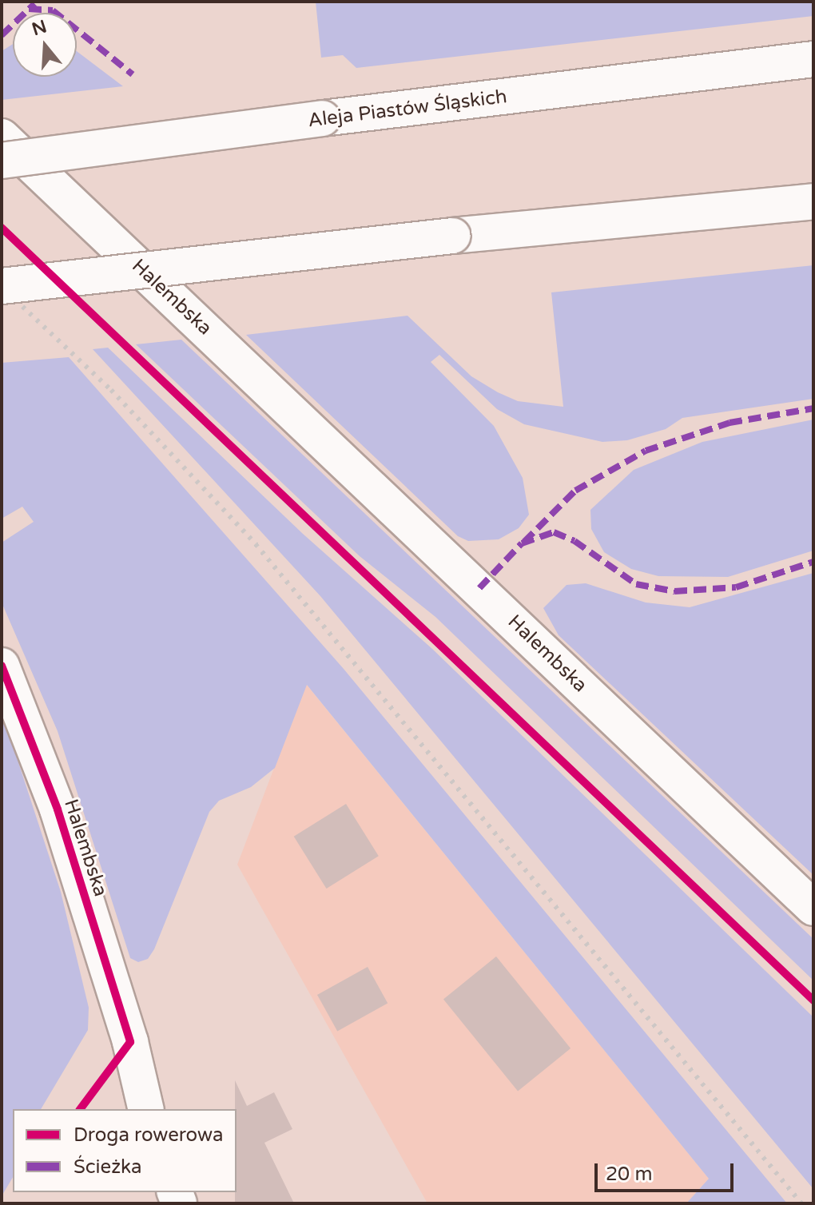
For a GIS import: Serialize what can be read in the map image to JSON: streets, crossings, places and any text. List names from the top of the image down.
{
  "streets": {
    "main road": ["Aleja Piastów Śląskich", "Halembska"]
  },
  "legend": ["Droga rowerowa", "Ścieżka"],
  "scale_bar": "20 m",
  "north": "top"
}
